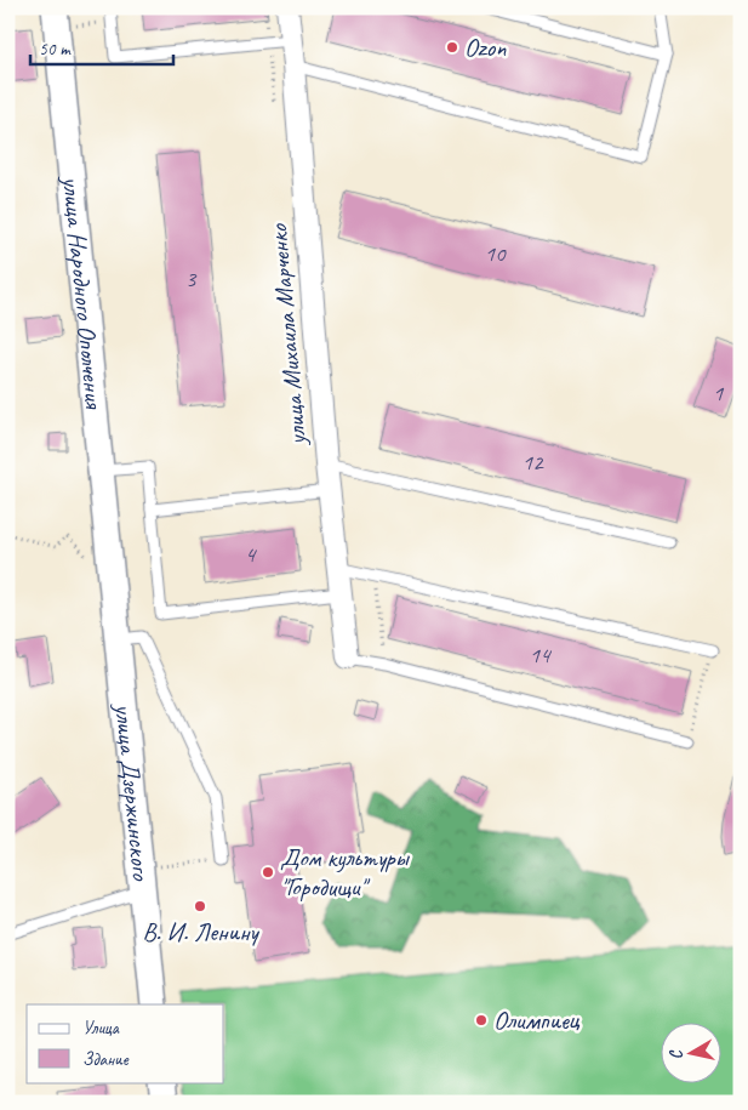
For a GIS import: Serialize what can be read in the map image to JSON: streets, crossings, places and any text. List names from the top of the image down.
{
  "streets": {
    "street": ["улица Народного Ополчения", "улица Михаила Марченко", "улица Дзержинского"]
  },
  "crossings": [
    ["улица Народного Ополчения", "улица Дзержинского"]
  ],
  "places": [
    "Ozon",
    "Дом культуры \"Городищи\"",
    "В. И. Ленину",
    "Олимпиец"
  ],
  "house_numbers": [
    "10",
    "3",
    "1",
    "12",
    "4",
    "14"
  ],
  "legend": ["Улица", "Здание"],
  "scale_bar": "50 m",
  "north": "left"
}
